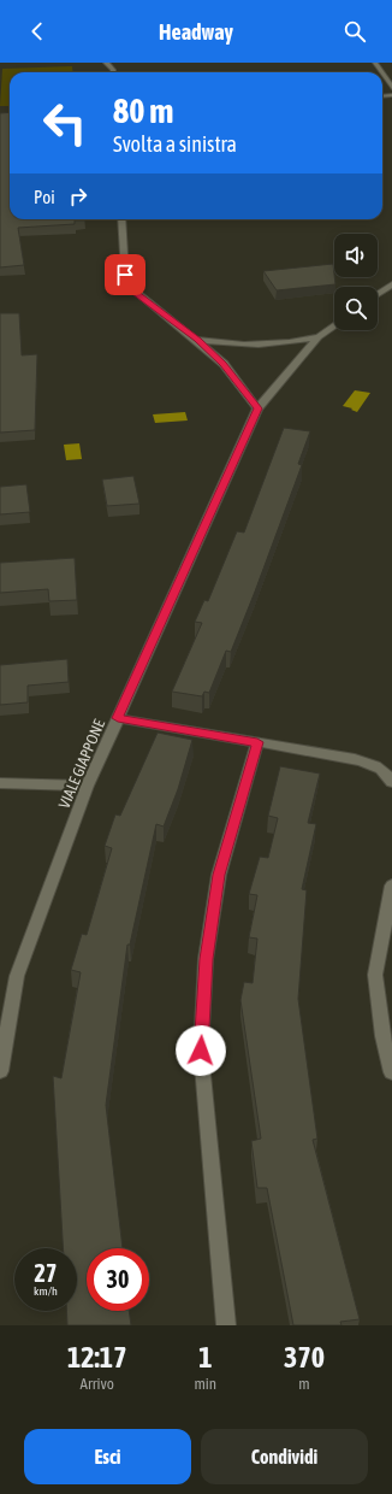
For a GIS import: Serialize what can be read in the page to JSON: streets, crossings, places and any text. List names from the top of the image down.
{
  "streets": {
    "street": ["VIALE GIAPPONE"]
  },
  "page": {
    "header": "Headway",
    "turn": ["80 m", "Svolta a sinistra"],
    "then": "Poi",
    "speed": "27 km/h",
    "limit": "30",
    "eta": [
      "12:17",
      "Arrivo",
      "1",
      "min",
      "370",
      "m"
    ],
    "buttons": ["Esci", "Condividi"]
  }
}
